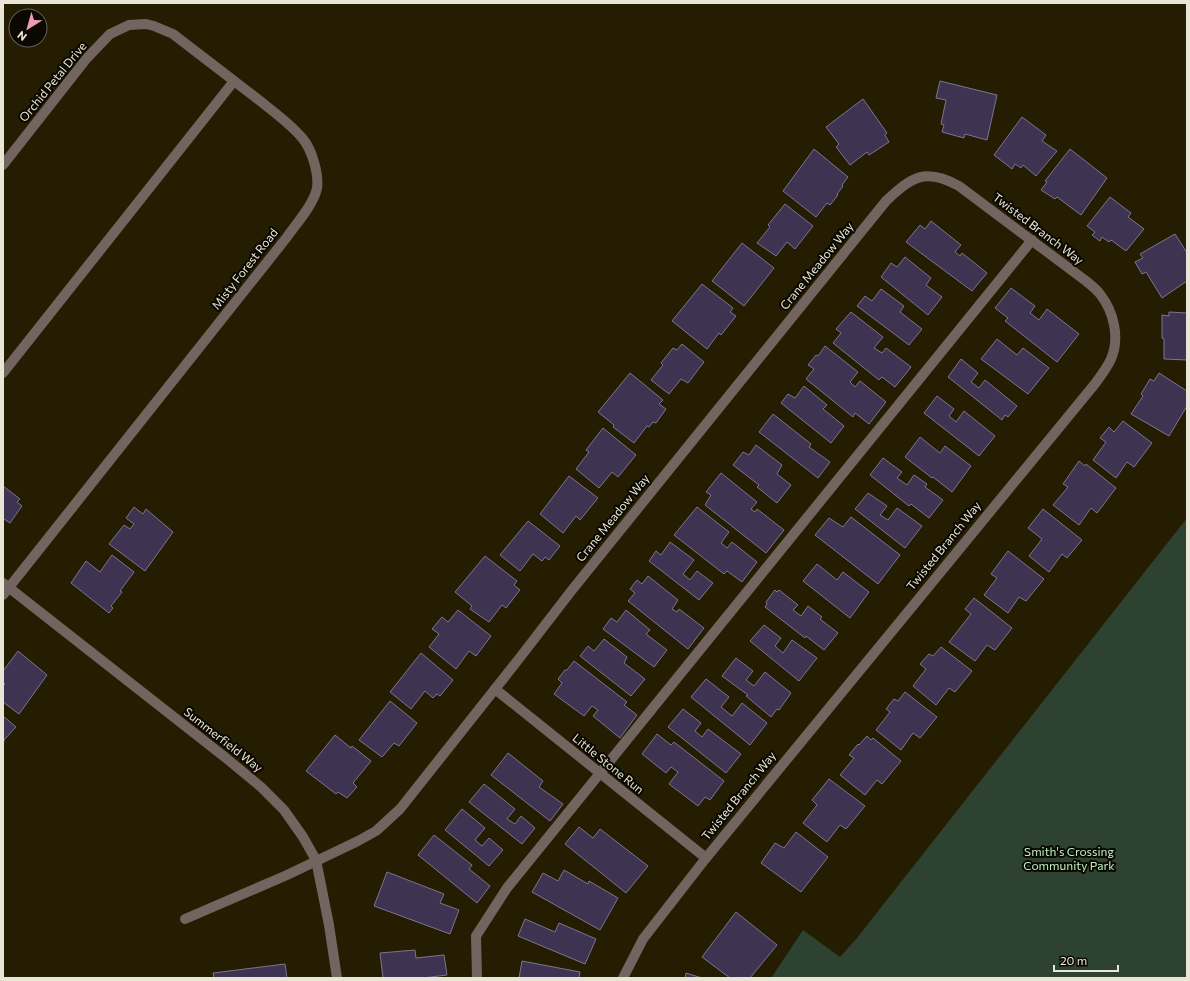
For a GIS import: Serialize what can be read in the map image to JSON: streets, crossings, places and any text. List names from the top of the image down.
{
  "streets": {
    "street": [
      "Orchid Petal Drive",
      "Twisted Branch Way",
      "Crane Meadow Way",
      "Misty Forest Road",
      "Summerfield Way",
      "Little Stone Run"
    ]
  },
  "crossings": [
    ["Orchid Petal Drive", "Misty Forest Road"],
    ["Twisted Branch Way", "Crane Meadow Way"],
    ["Twisted Branch Way", "Little Stone Run"],
    ["Crane Meadow Way", "Summerfield Way"],
    ["Crane Meadow Way", "Little Stone Run"],
    ["Misty Forest Road", "Summerfield Way"]
  ],
  "parks": ["Smith's Crossing Community Park"],
  "scale_bar": "20 m",
  "north": "bottom left"
}
